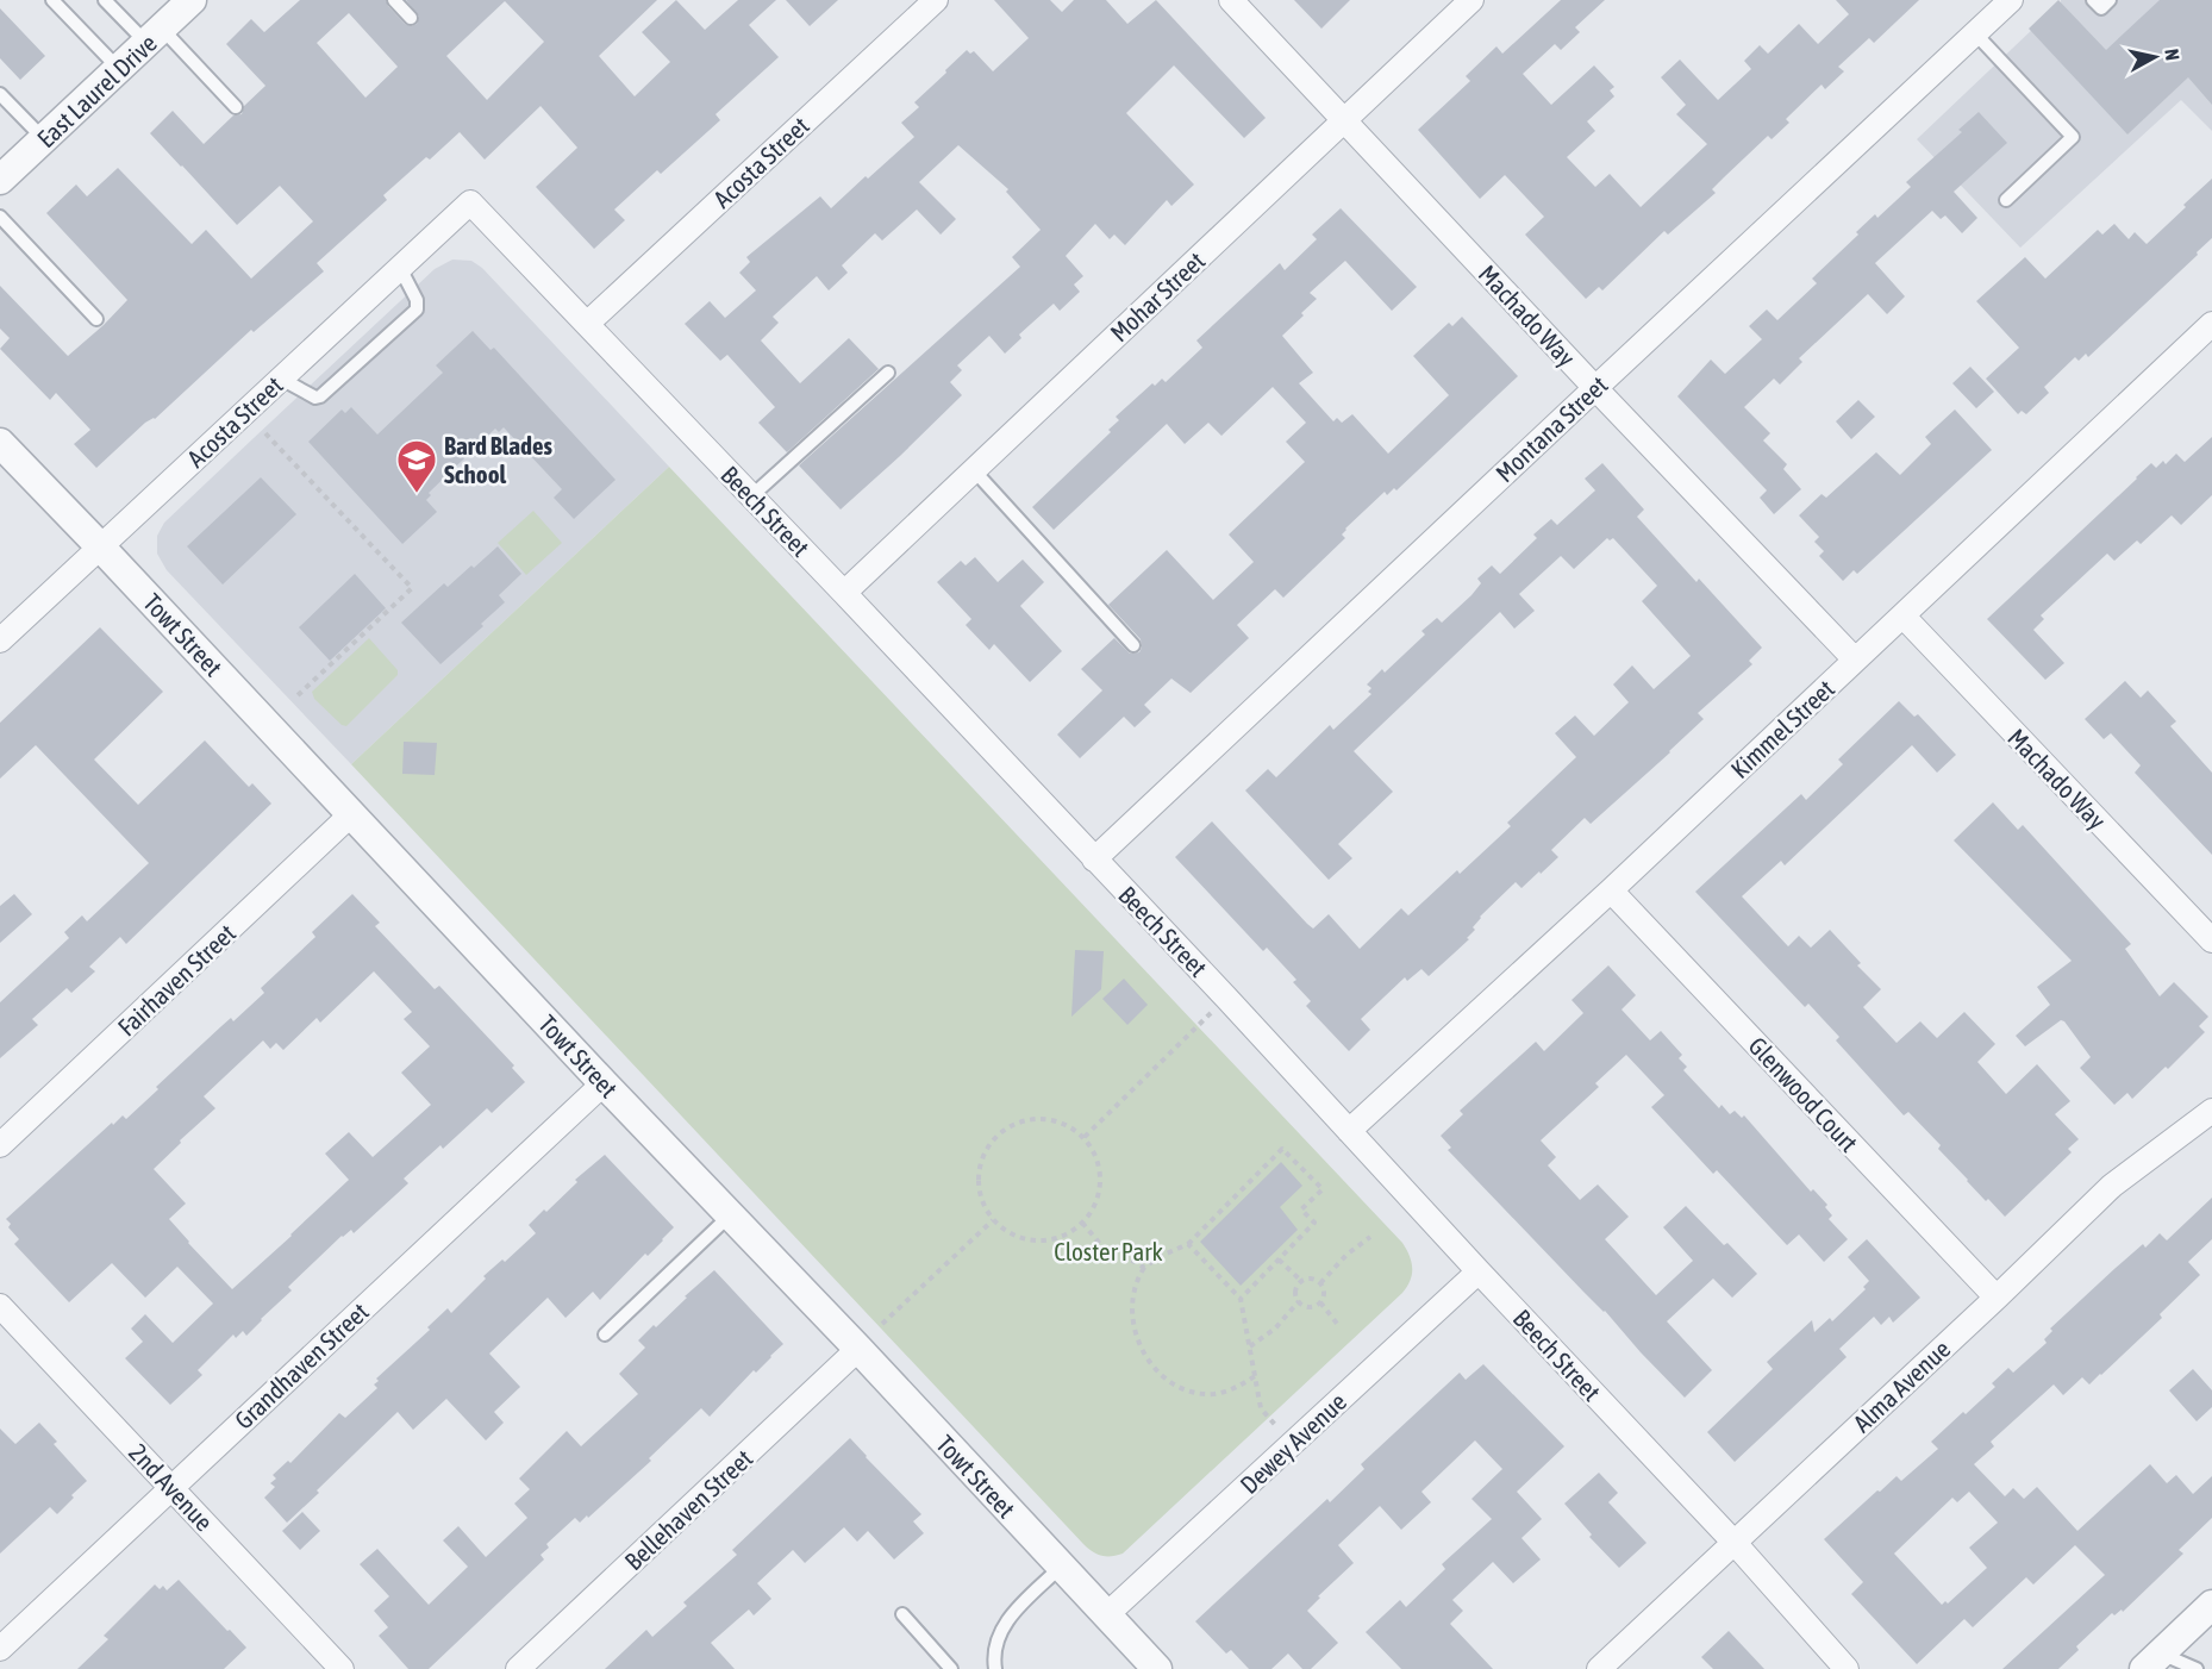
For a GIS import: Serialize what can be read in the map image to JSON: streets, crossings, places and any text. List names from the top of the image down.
{
  "streets": {
    "street": [
      "East Laurel Drive",
      "Acosta Street",
      "Mohar Street",
      "Machado Way",
      "Montana Street",
      "Beech Street",
      "Towt Street",
      "Kimmel Street",
      "Fairhaven Street",
      "Glenwood Court",
      "Grandhaven Street",
      "Alma Avenue",
      "Dewey Avenue",
      "2nd Avenue",
      "Bellehaven Street"
    ]
  },
  "crossings": [
    ["Acosta Street", "Beech Street"],
    ["Acosta Street", "Towt Street"],
    ["Mohar Street", "Machado Way"],
    ["Mohar Street", "Beech Street"],
    ["Machado Way", "Montana Street"],
    ["Machado Way", "Kimmel Street"],
    ["Montana Street", "Beech Street"],
    ["Beech Street", "Kimmel Street"],
    ["Beech Street", "Alma Avenue"],
    ["Beech Street", "Dewey Avenue"],
    ["Towt Street", "Fairhaven Street"],
    ["Towt Street", "Grandhaven Street"],
    ["Towt Street", "Dewey Avenue"],
    ["Towt Street", "Bellehaven Street"],
    ["Kimmel Street", "Glenwood Court"],
    ["Glenwood Court", "Alma Avenue"],
    ["Grandhaven Street", "2nd Avenue"]
  ],
  "parks": ["Closter Park"],
  "places": {
    "school or university": ["Bard Blades School"]
  },
  "north": "right"
}
